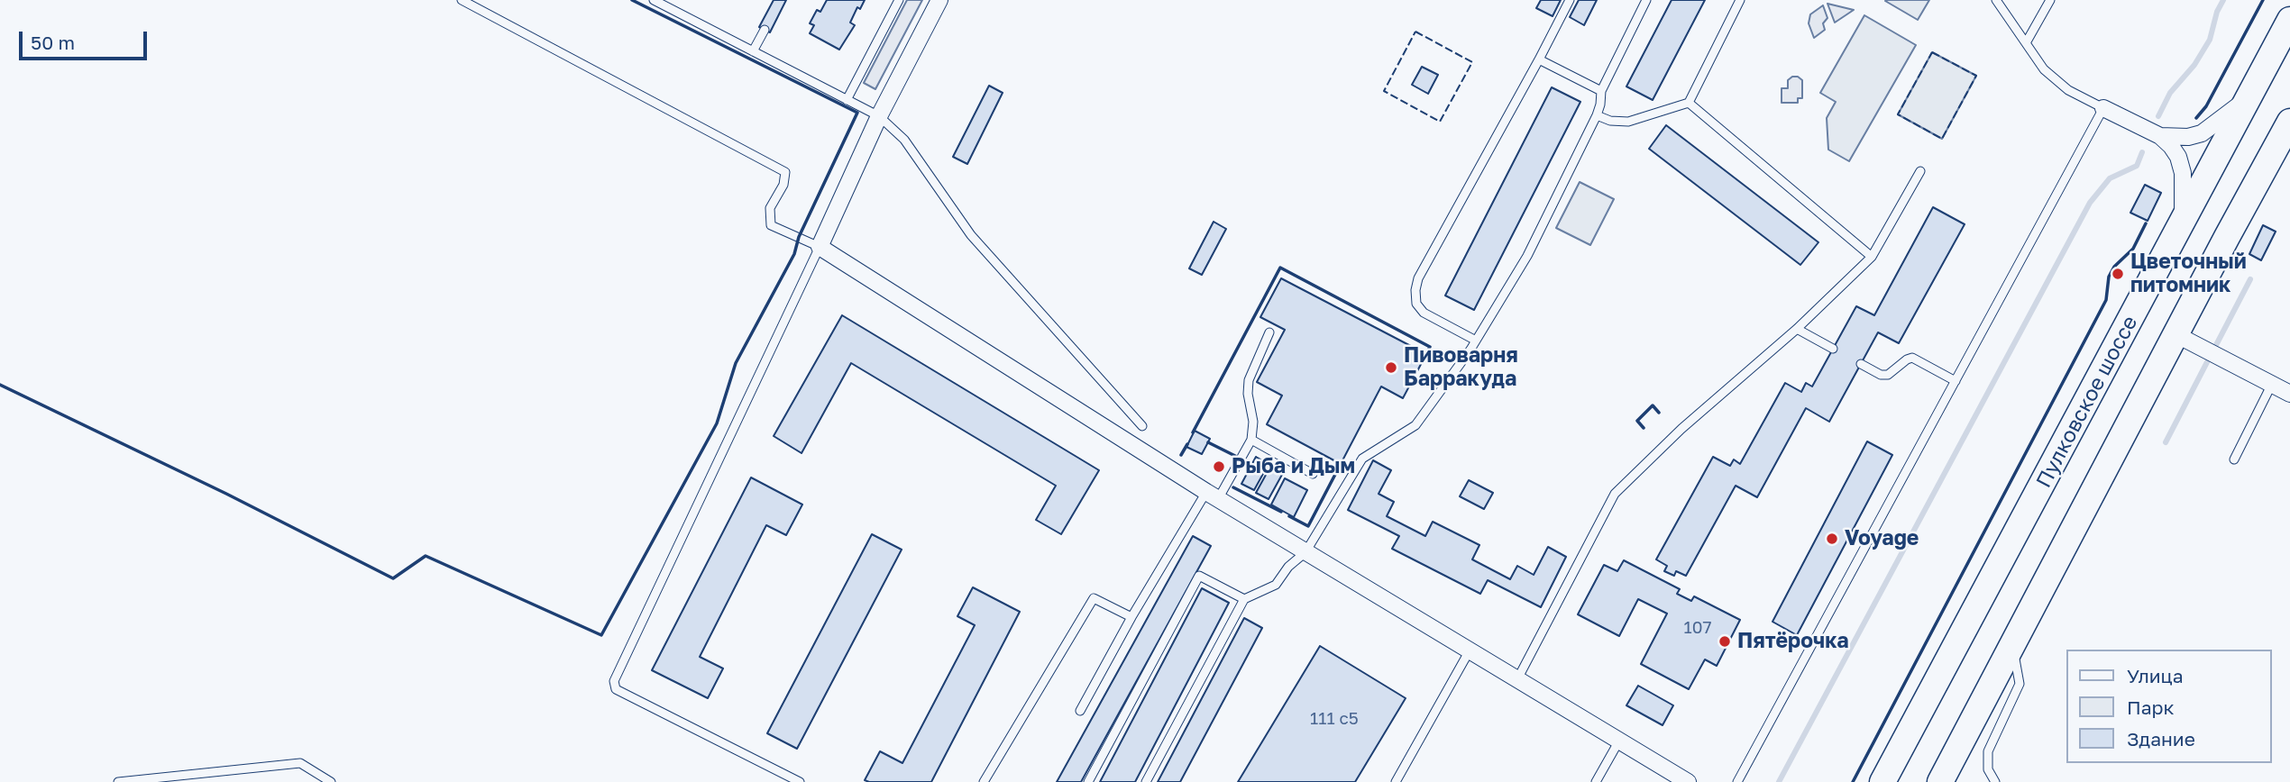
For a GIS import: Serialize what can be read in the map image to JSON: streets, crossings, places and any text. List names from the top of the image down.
{
  "streets": {
    "highway": ["Пулковское шоссе"]
  },
  "places": [
    "Цветочный питомник",
    "Пивоварня Барракуда",
    "Рыба и Дым",
    "Voyage",
    "Пятёрочка"
  ],
  "house_numbers": ["107", "111 с5"],
  "legend": ["Улица", "Парк", "Здание"],
  "scale_bar": "50 m"
}
